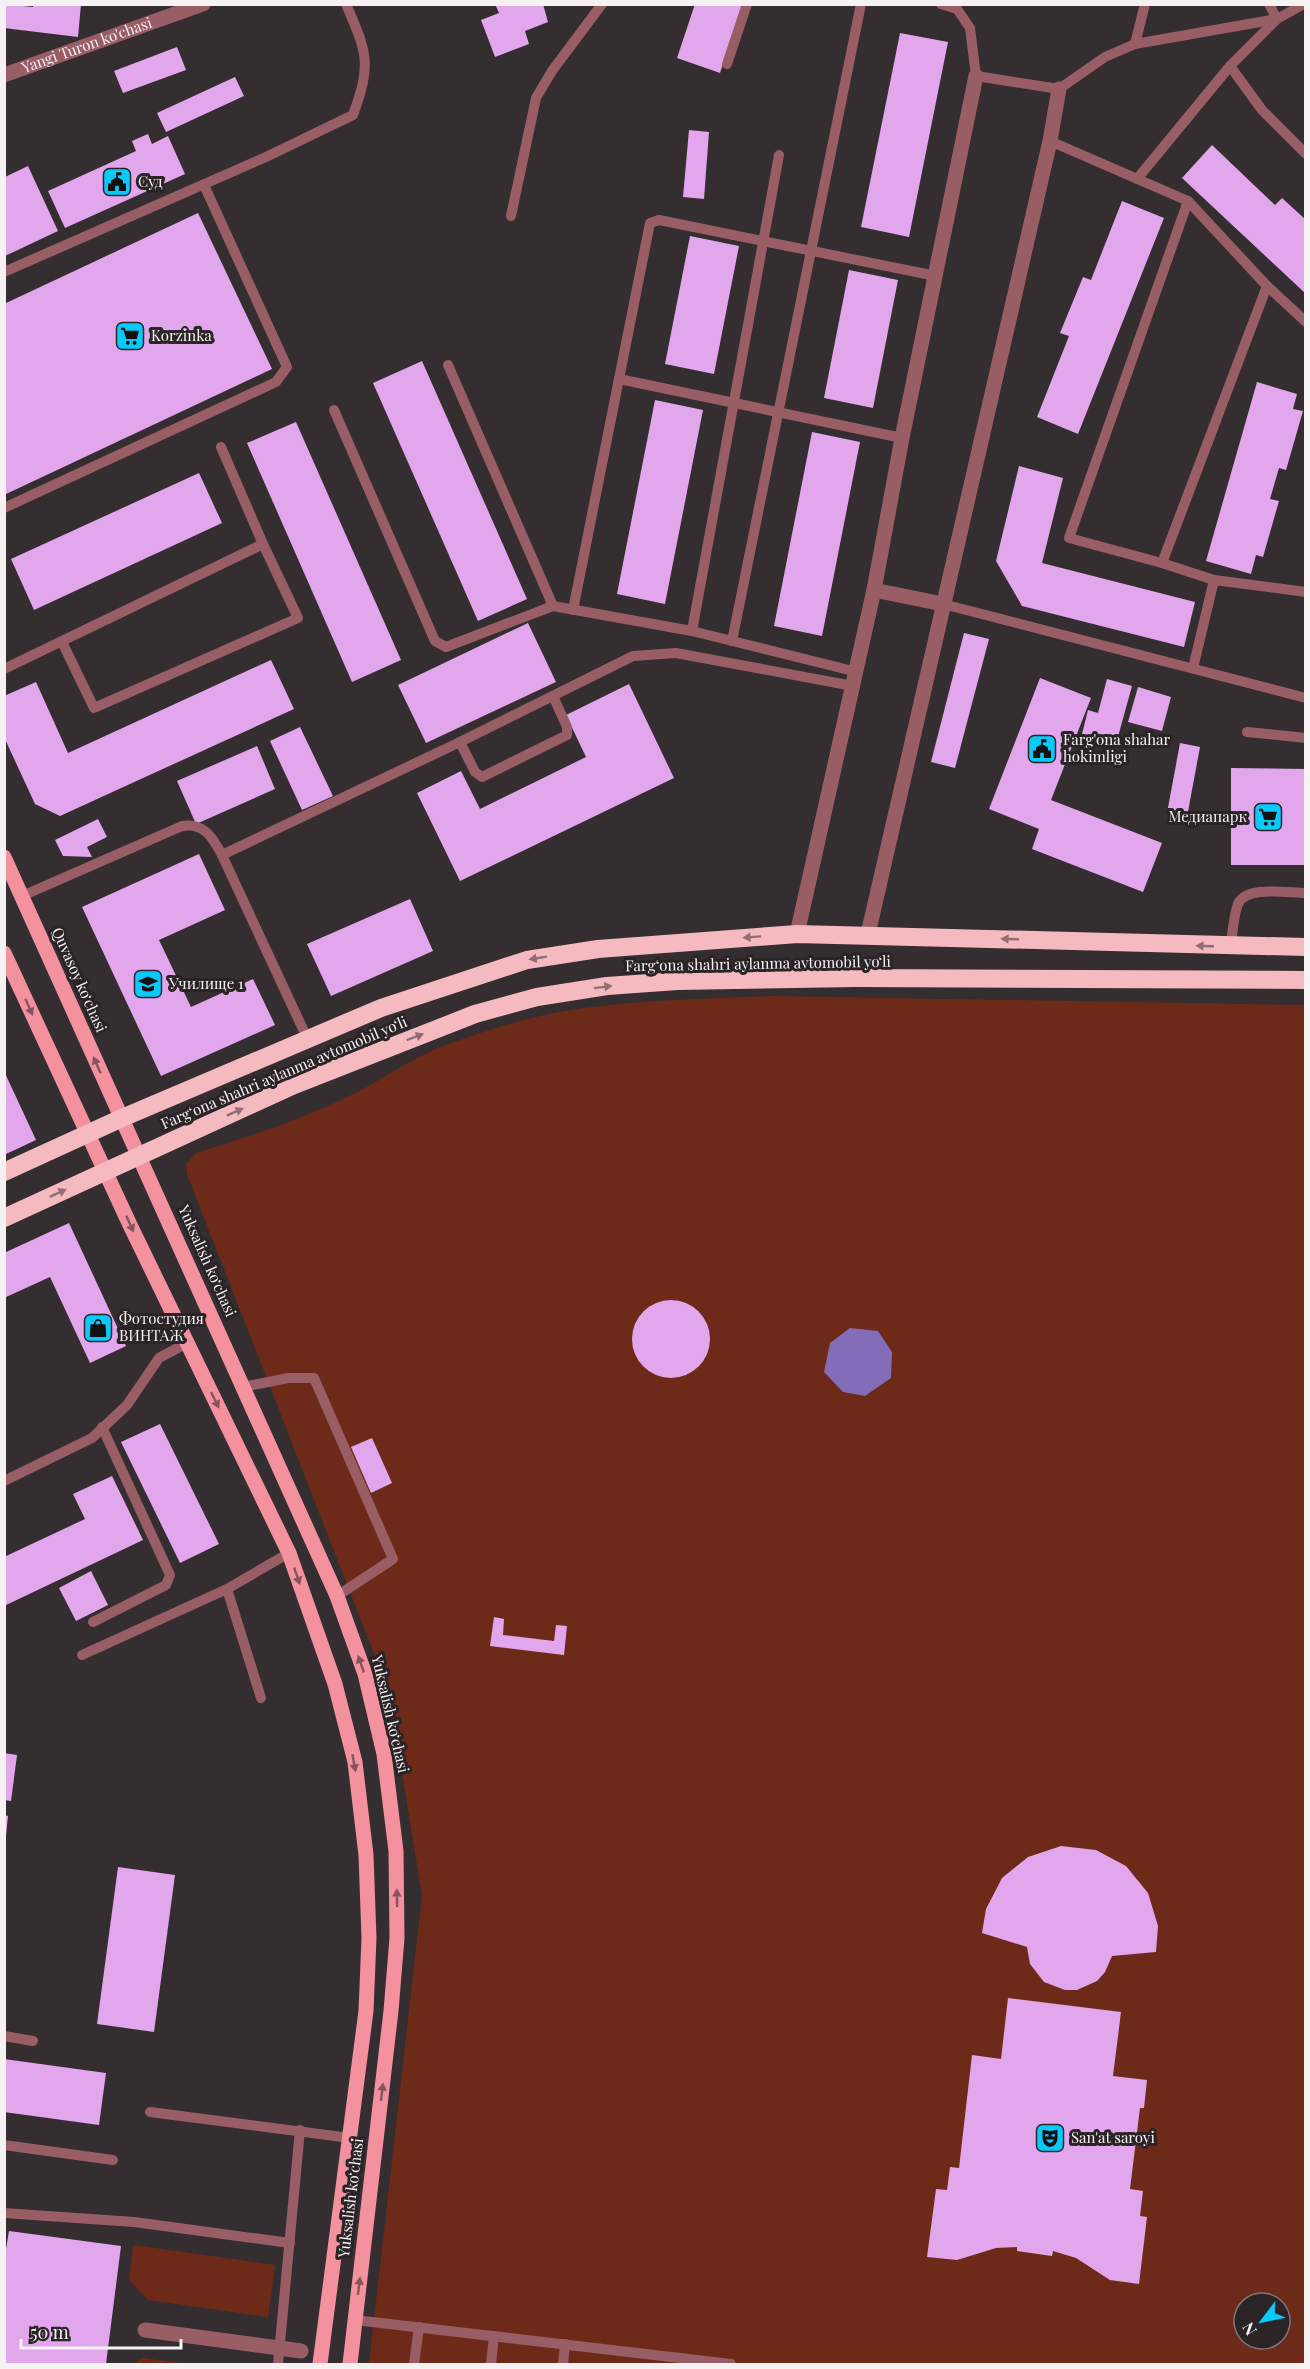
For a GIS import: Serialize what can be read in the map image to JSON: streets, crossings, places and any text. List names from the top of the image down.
{
  "streets": {
    "highway": ["Fargʻona shahri aylanma avtomobil yoʻli"],
    "main road": ["Quvasoy koʻchasi", "Yuksalish koʻchasi"],
    "street": ["Yangi Turon ko'chasi"]
  },
  "crossings": [
    ["Fargʻona shahri aylanma avtomobil yoʻli", "Quvasoy koʻchasi"],
    ["Fargʻona shahri aylanma avtomobil yoʻli", "Yuksalish koʻchasi"],
    ["Quvasoy koʻchasi", "Yuksalish koʻchasi"]
  ],
  "places": {
    "public building": ["Суд", "Farg'ona shahar hokimligi"],
    "supermarket": ["Korzinka", "Медиапарк"],
    "school or university": ["Училище 1"],
    "shop": ["Фотостудия ВИНТАЖ"],
    "theatre": ["San'at saroyi"]
  },
  "scale_bar": "50 m",
  "north": "bottom left"
}
